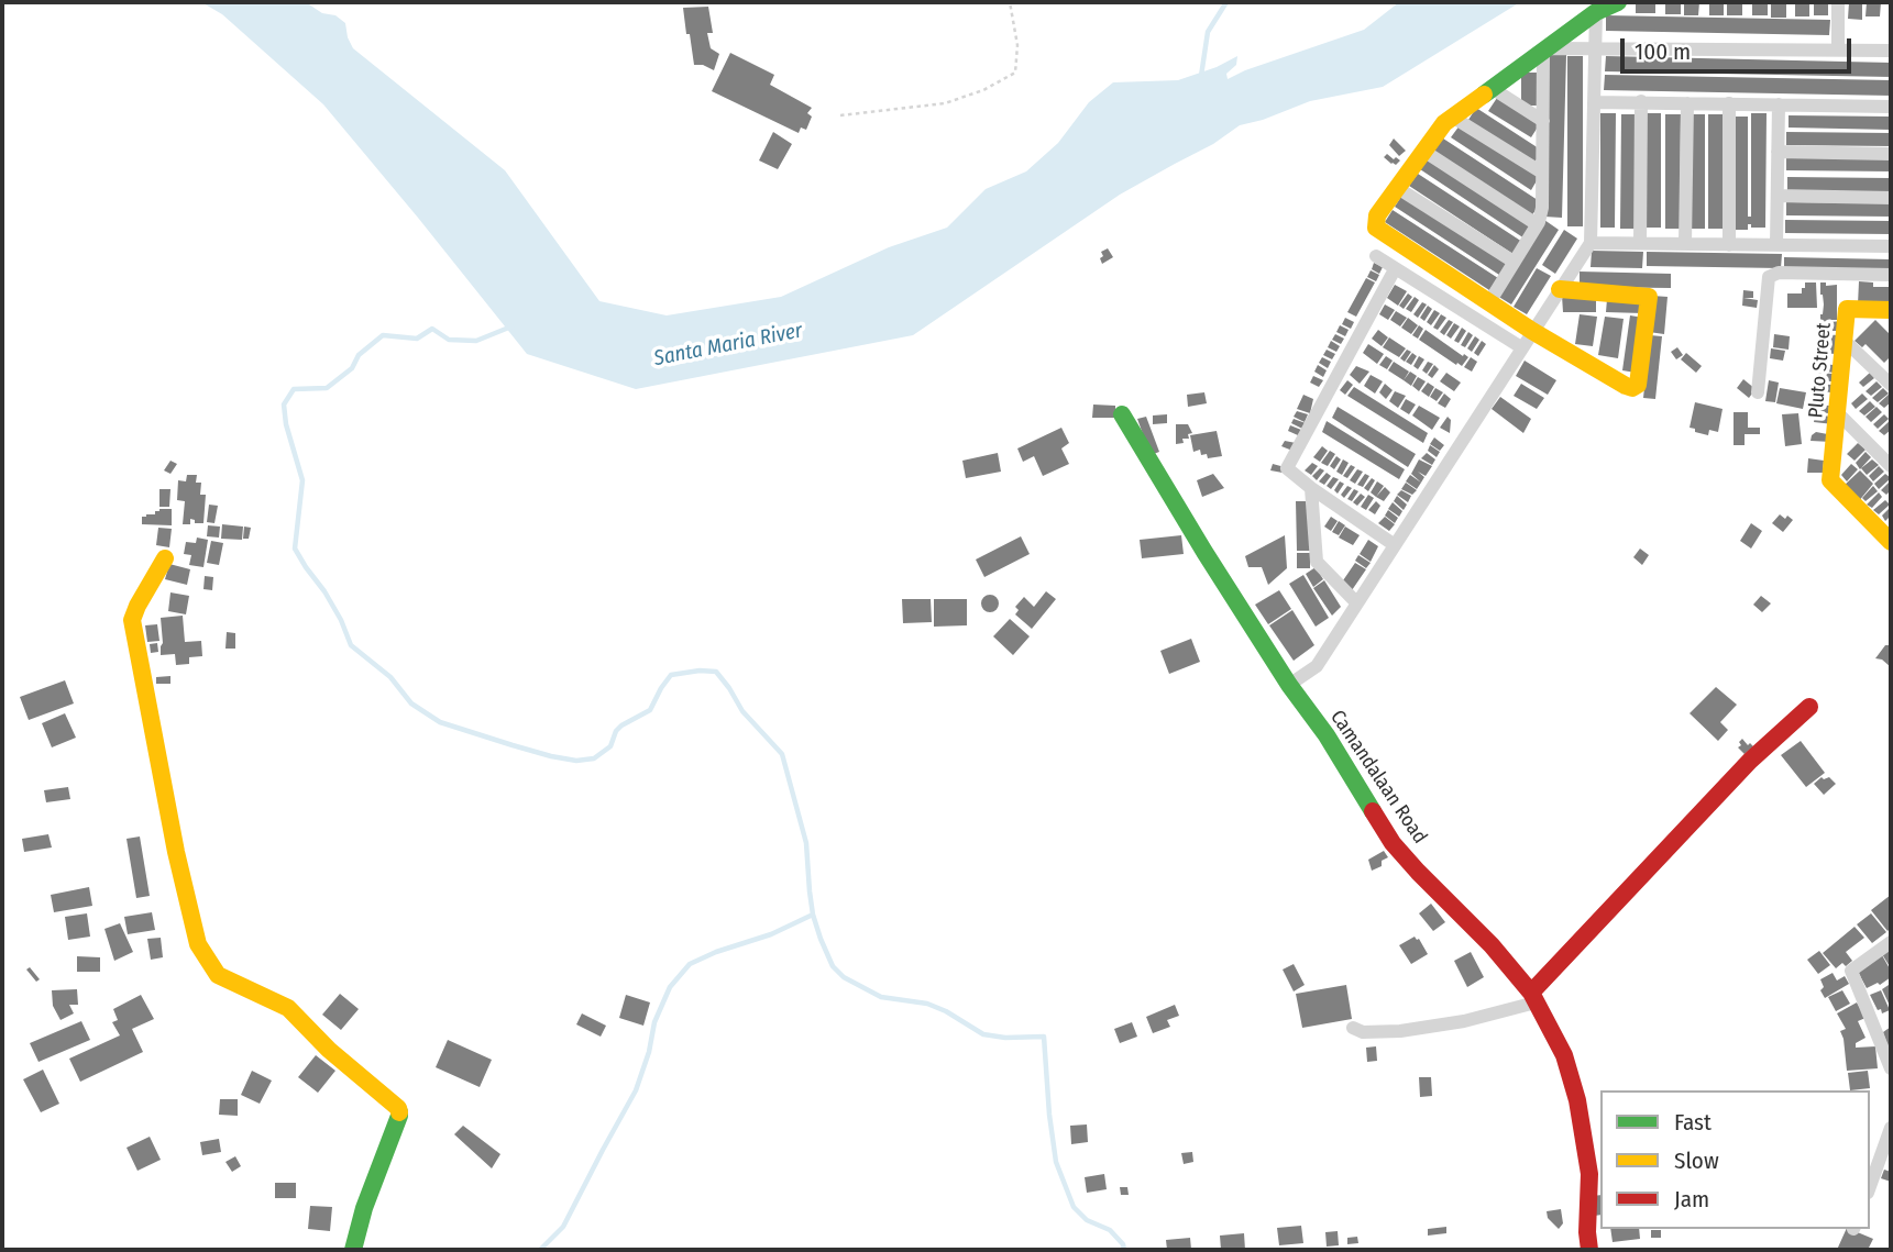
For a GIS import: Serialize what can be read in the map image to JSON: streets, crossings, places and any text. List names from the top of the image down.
{
  "streets": {
    "street": ["Pluto Street", "Camandalaan Road"]
  },
  "water": ["Santa Maria River"],
  "legend": ["Fast", "Slow", "Jam"],
  "scale_bar": "100 m"
}
